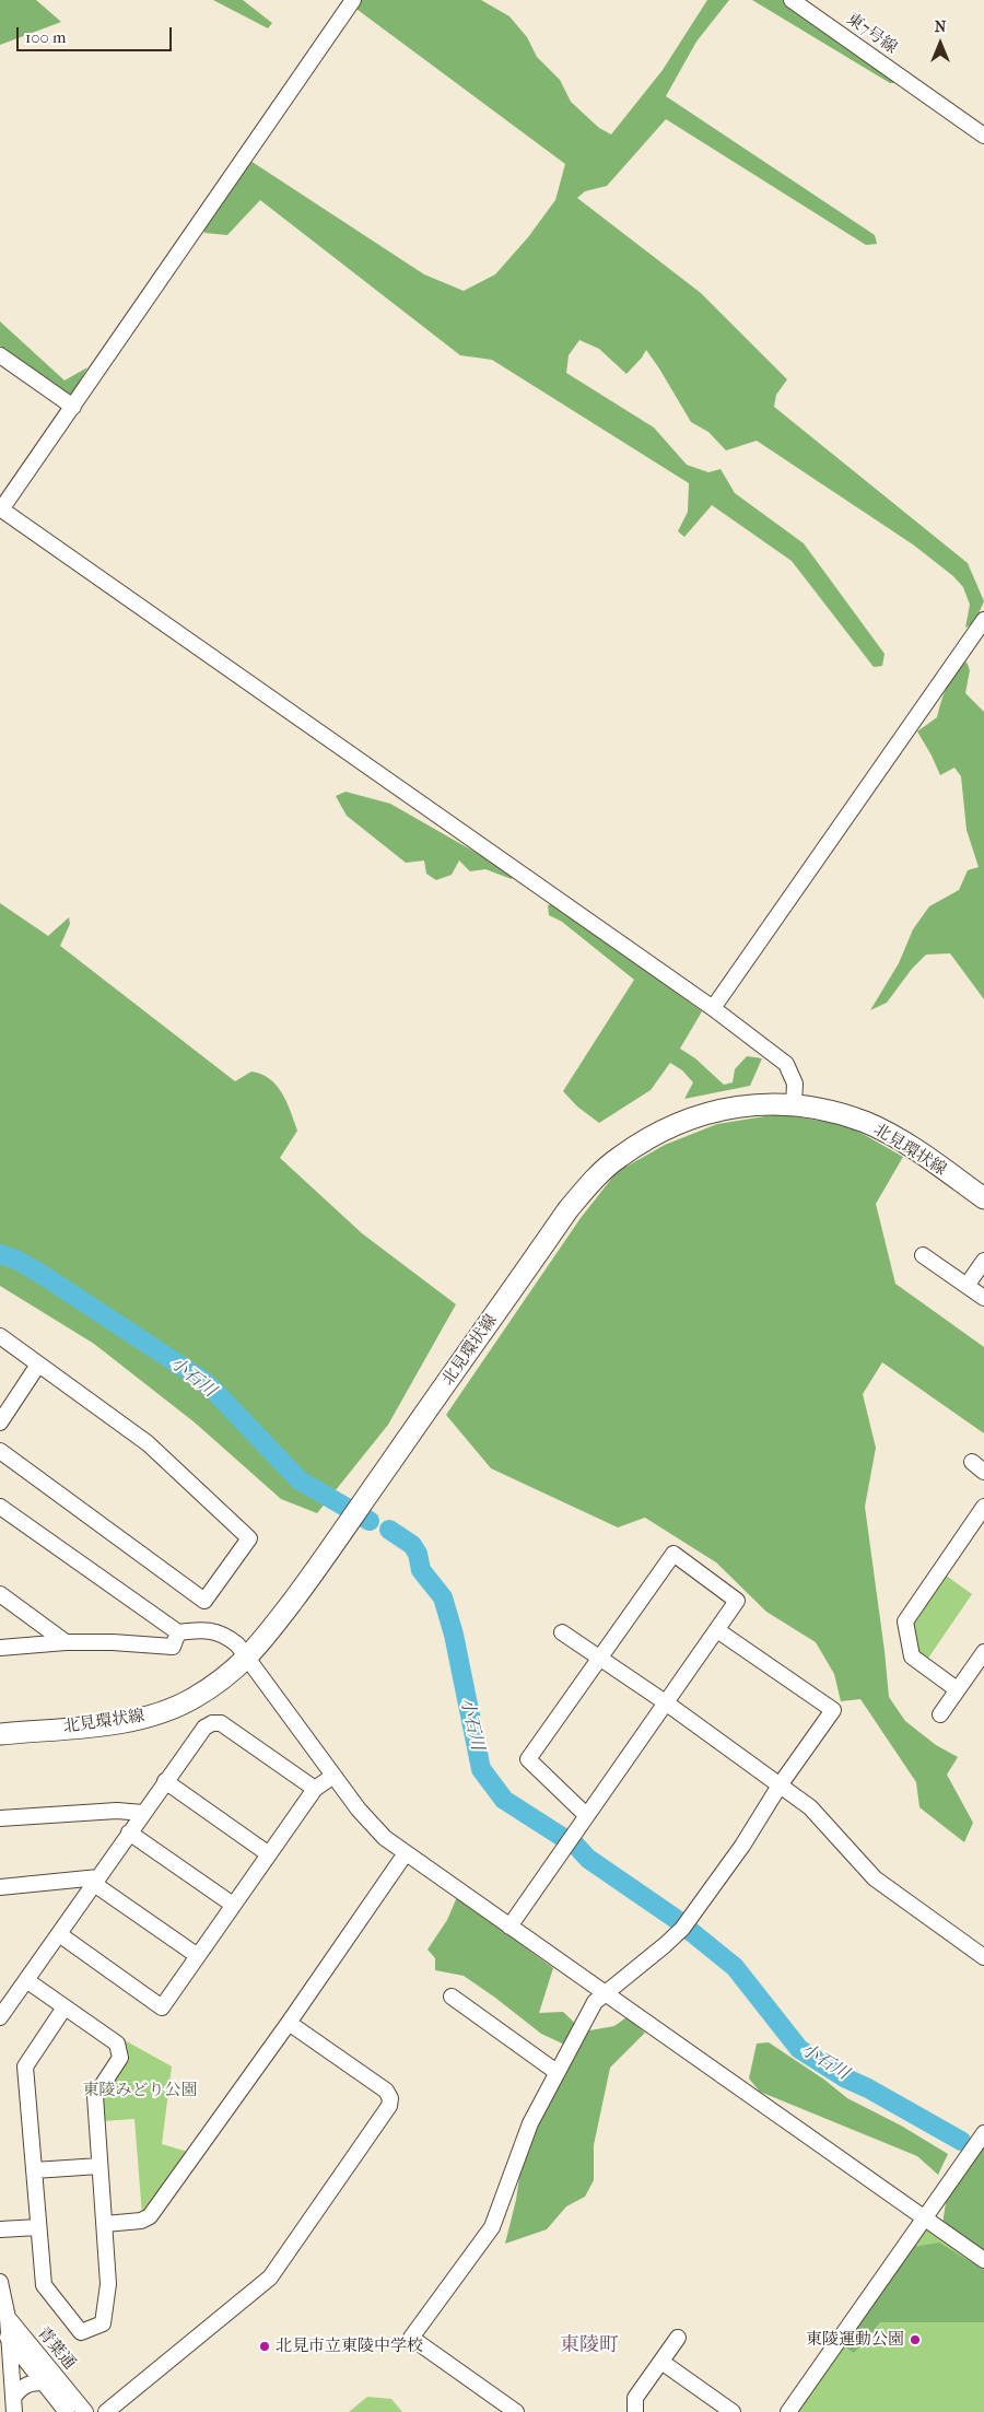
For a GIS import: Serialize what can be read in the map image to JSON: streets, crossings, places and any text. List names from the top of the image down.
{
  "streets": {
    "main road": ["北見環状線"],
    "street": ["東7号線", "青葉通"]
  },
  "districts": ["東陵町"],
  "water": ["小石川"],
  "parks": ["東陵みどり公園"],
  "places": ["東陵運動公園", "北見市立東陵中学校"],
  "scale_bar": "100 m",
  "north": "top"
}
